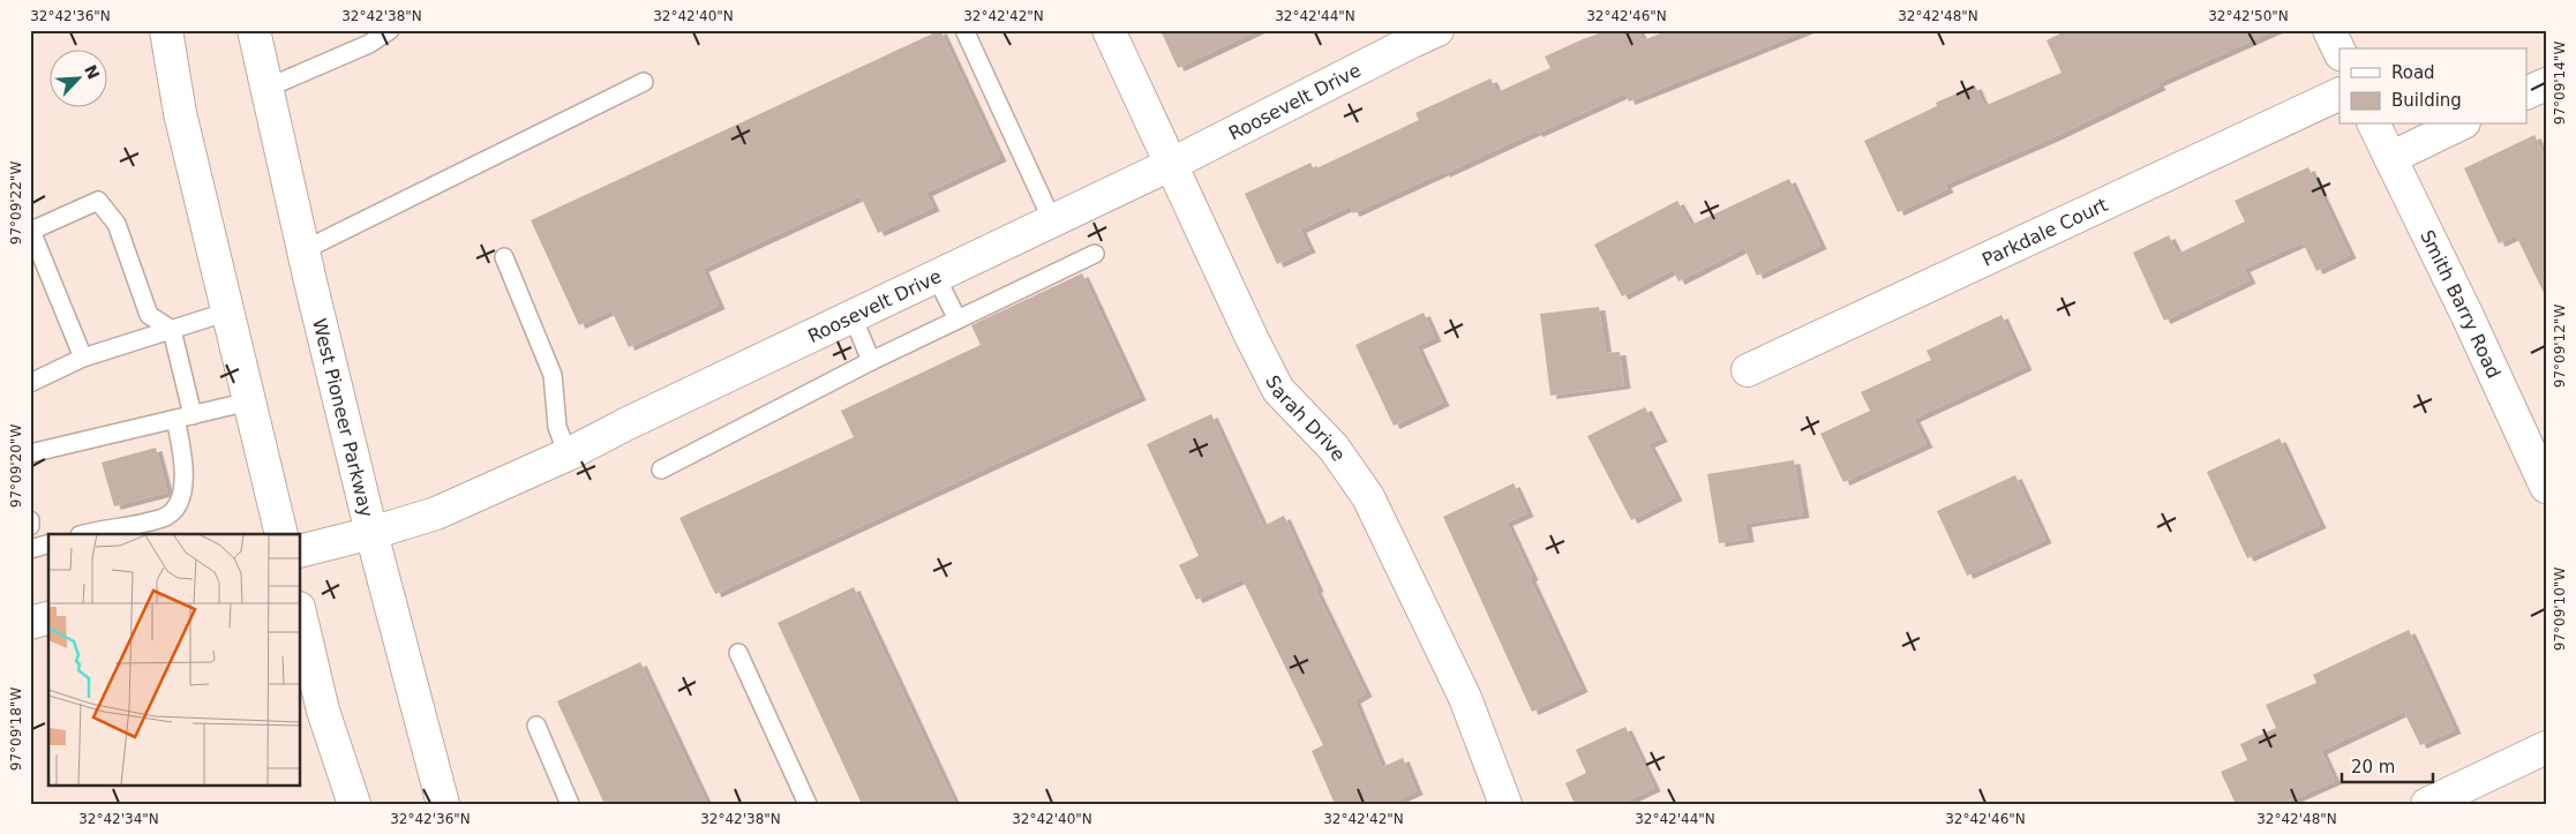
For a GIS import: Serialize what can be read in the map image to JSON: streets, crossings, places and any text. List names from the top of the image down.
{
  "streets": {
    "street": [
      "Roosevelt Drive",
      "Parkdale Court",
      "Smith Barry Road",
      "West Pioneer Parkway",
      "Sarah Drive"
    ]
  },
  "crossings": [
    ["Roosevelt Drive", "West Pioneer Parkway"],
    ["Roosevelt Drive", "Sarah Drive"]
  ],
  "legend": ["Road", "Building"],
  "scale_bar": "20 m",
  "north": "top right",
  "coordinates": [
    "32°42'36\"N",
    "32°42'38\"N",
    "32°42'40\"N",
    "32°42'42\"N",
    "32°42'44\"N",
    "32°42'46\"N",
    "32°42'48\"N",
    "32°42'50\"N",
    "97°09'14\"W",
    "97°09'22\"W",
    "97°09'12\"W",
    "97°09'20\"W",
    "97°09'10\"W",
    "97°09'18\"W",
    "32°42'34\"N"
  ]
}
